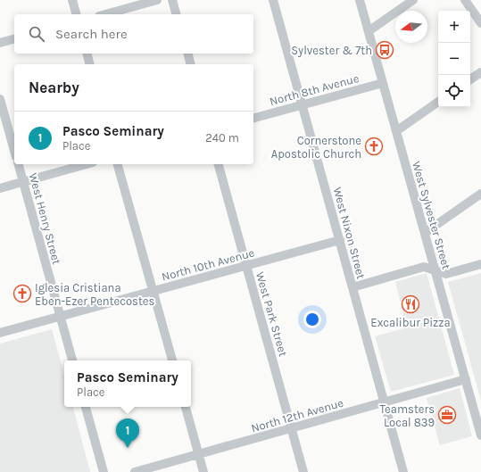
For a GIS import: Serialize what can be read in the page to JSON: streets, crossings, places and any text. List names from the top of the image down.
{
  "streets": {
    "street": [
      "North 8th Avenue",
      "West Sylvester Street",
      "West Henry Street",
      "West Nixon Street",
      "North 10th Avenue",
      "West Park Street",
      "North 12th Avenue"
    ]
  },
  "crossings": [
    ["North 8th Avenue", "West Sylvester Street"],
    ["North 8th Avenue", "West Nixon Street"],
    ["West Sylvester Street", "North 12th Avenue"],
    ["West Henry Street", "North 10th Avenue"],
    ["West Nixon Street", "North 10th Avenue"],
    ["West Nixon Street", "North 12th Avenue"],
    ["North 10th Avenue", "West Park Street"],
    ["West Park Street", "North 12th Avenue"]
  ],
  "places": {
    "bus stop": ["Sylvester & 7th"],
    "church": ["Cornerstone Apostolic Church", "Iglesia Cristiana Eben-Ezer Pentecostes"],
    "restaurant": ["Excalibur Pizza"],
    "office": ["Teamsters Local 839"]
  },
  "north": "left",
  "page": {
    "map_buttons": ["+", "−"],
    "search": "Search here",
    "heading": "Nearby",
    "list": [
      {
        "mark": "1",
        "name": "Pasco Seminary",
        "note": "Place",
        "value": "240 m"
      }
    ],
    "popup": ["Pasco Seminary", "Place"],
    "pins": "1"
  }
}
